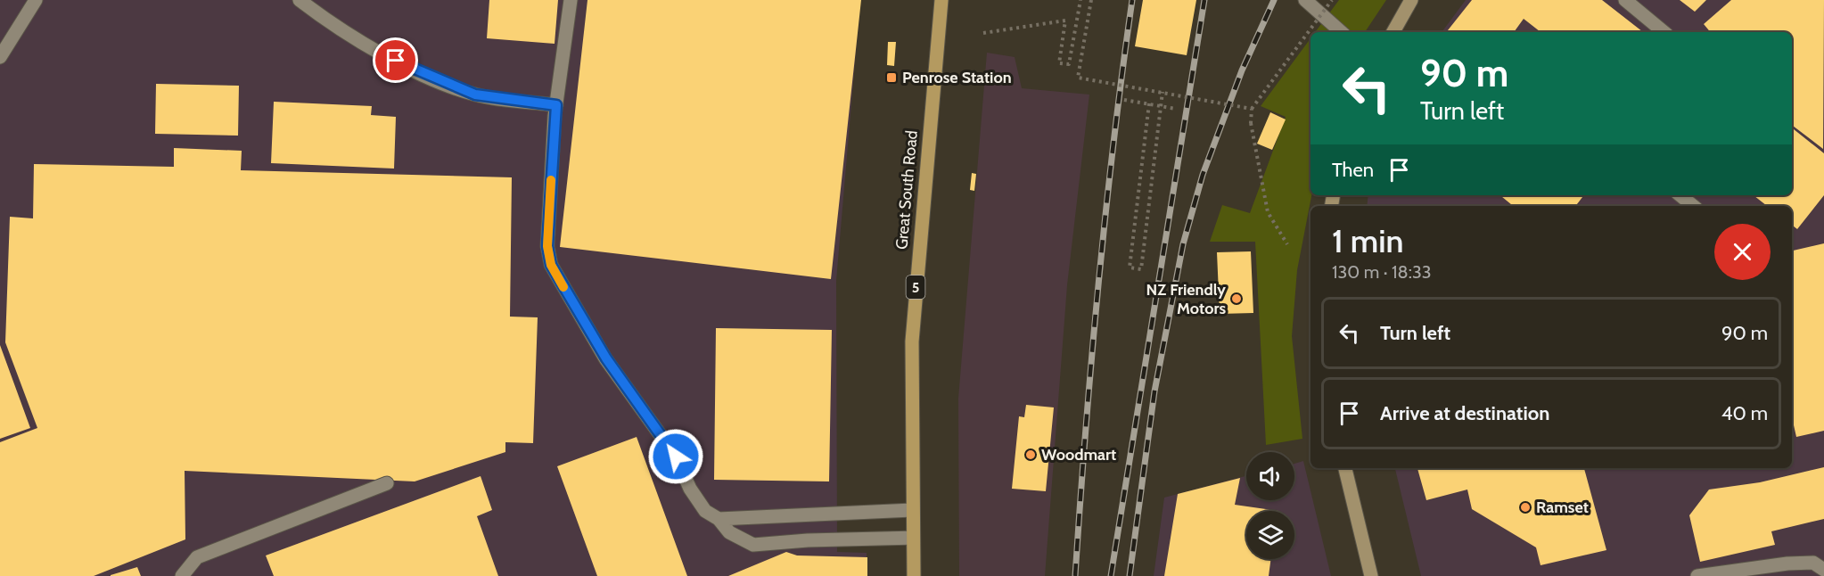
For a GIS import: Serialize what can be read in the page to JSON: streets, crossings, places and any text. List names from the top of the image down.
{
  "streets": {
    "main road": ["Great South Road", "5"]
  },
  "places": {
    "transit": ["Penrose Station"],
    "other": ["NZ Friendly Motors", "Woodmart", "Ramset"]
  },
  "page": {
    "turn": ["90 m", "Turn left"],
    "then": "Then",
    "heading": ["1 min", "130 m · 18:33"],
    "list": [
      {
        "name": "Turn left",
        "value": "90 m"
      },
      {
        "name": "Arrive at destination",
        "value": "40 m"
      }
    ]
  }
}
